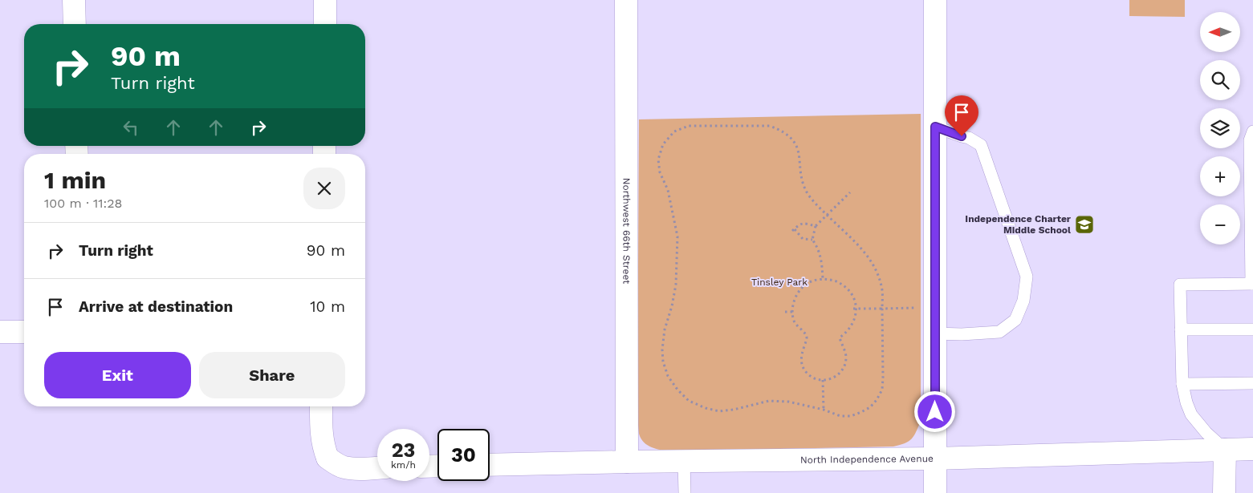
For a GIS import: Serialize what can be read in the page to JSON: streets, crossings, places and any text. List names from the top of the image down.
{
  "streets": {
    "street": ["Northwest 66th Street", "North Independence Avenue"]
  },
  "crossings": [
    ["Northwest 66th Street", "North Independence Avenue"]
  ],
  "parks": ["Tinsley Park"],
  "places": {
    "school or university": ["Independence Charter Middle School"]
  },
  "north": "left",
  "page": {
    "map_buttons": ["+", "−"],
    "turn": ["90 m", "Turn right"],
    "heading": ["1 min", "100 m · 11:28"],
    "list": [
      {
        "name": "Turn right",
        "value": "90 m"
      },
      {
        "name": "Arrive at destination",
        "value": "10 m"
      }
    ],
    "buttons": ["Exit", "Share"],
    "speed": "23 km/h",
    "limit": "30"
  }
}
